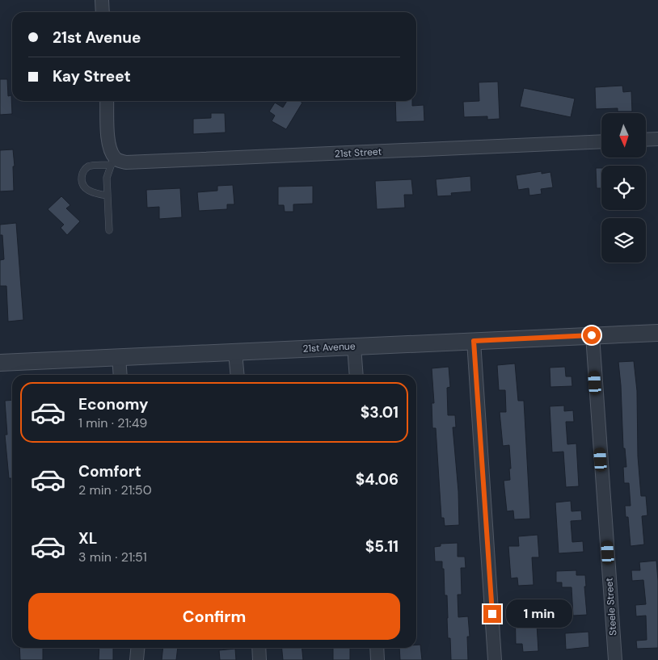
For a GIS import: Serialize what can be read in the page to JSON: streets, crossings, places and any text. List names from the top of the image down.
{
  "streets": {
    "street": ["21st Street", "21st Avenue", "Steele Street"]
  },
  "crossings": [
    ["21st Avenue", "Steele Street"]
  ],
  "north": "bottom",
  "page": {
    "banner": ["21st Avenue", "Kay Street"],
    "list": [
      {
        "name": "Economy",
        "note": "1 min · 21:49",
        "value": "$3.01"
      },
      {
        "name": "Comfort",
        "note": "2 min · 21:50",
        "value": "$4.06"
      },
      {
        "name": "XL",
        "note": "3 min · 21:51",
        "value": "$5.11"
      }
    ],
    "buttons": "Confirm",
    "bubble": "1 min"
  }
}
